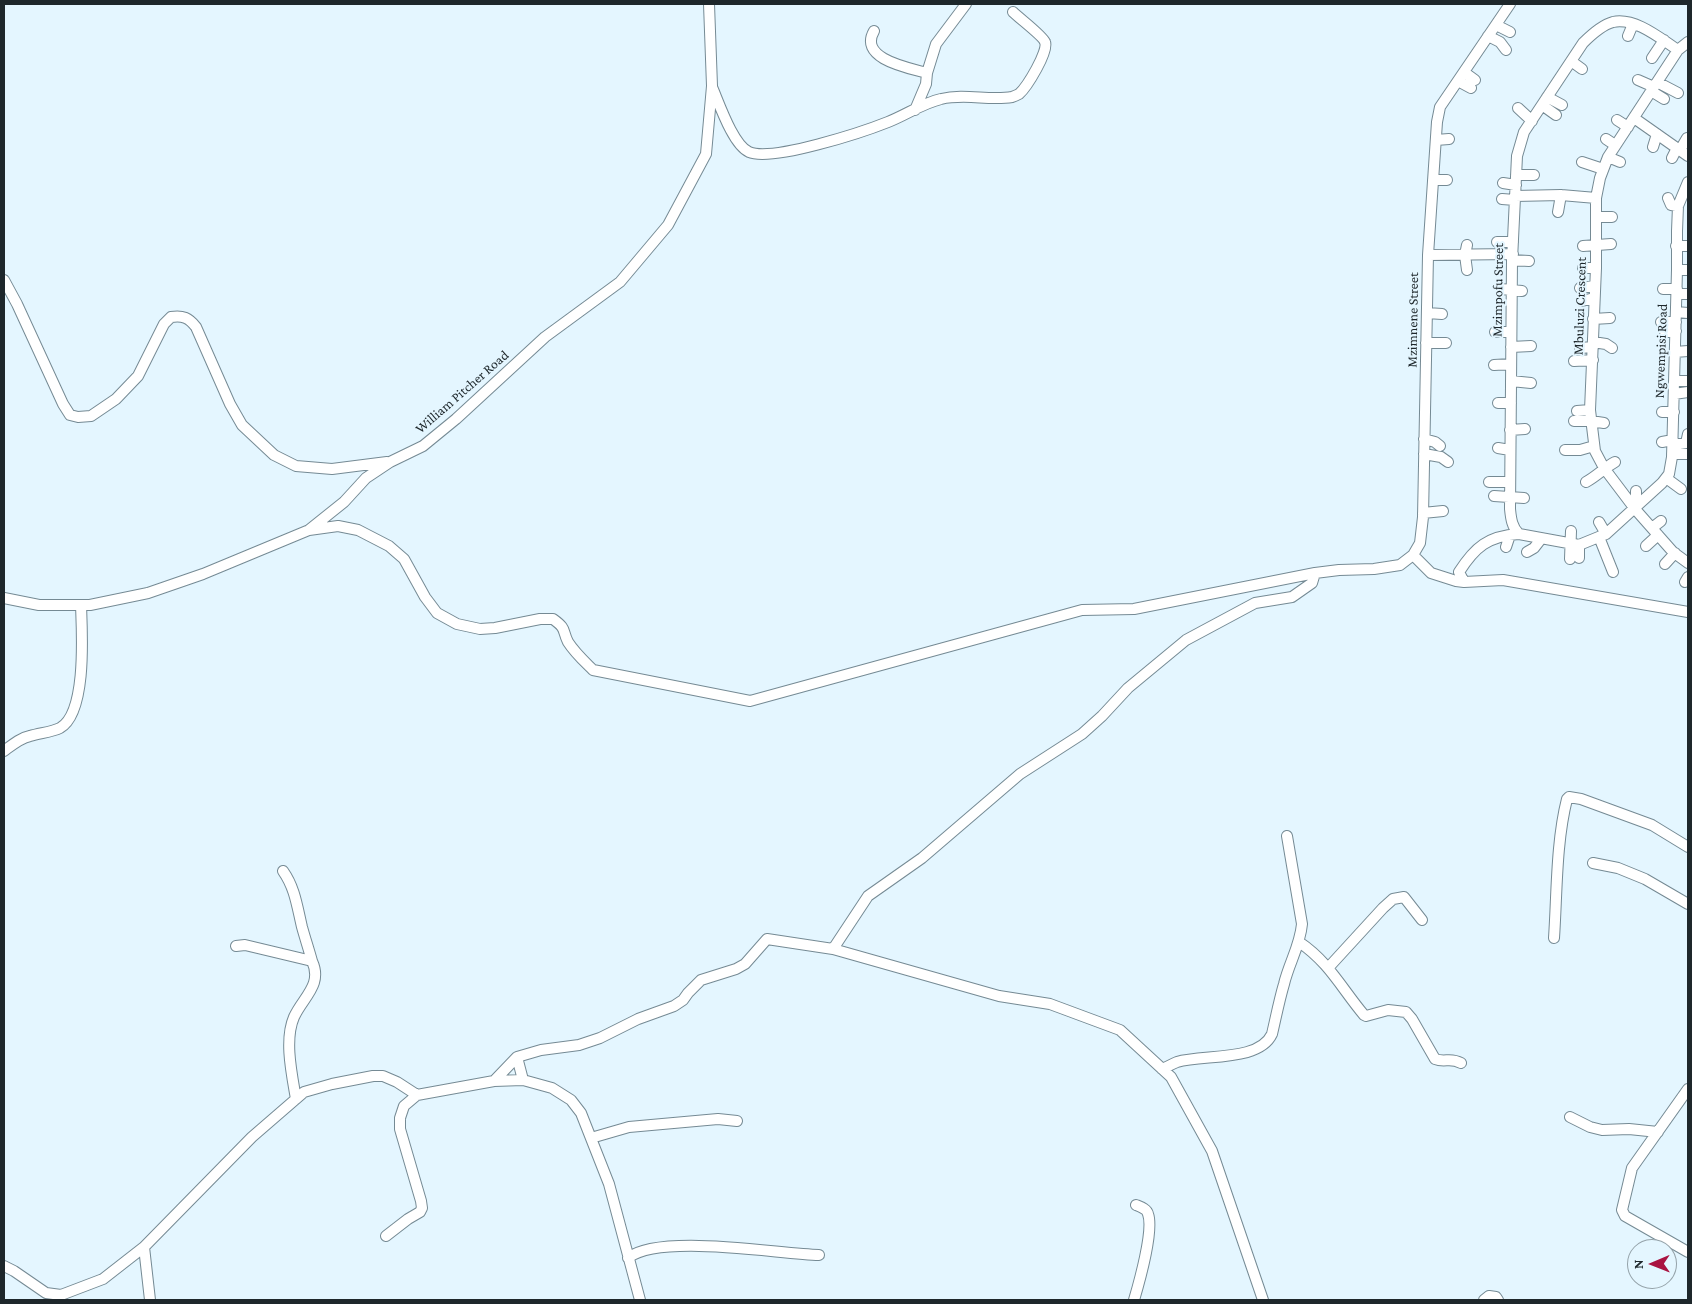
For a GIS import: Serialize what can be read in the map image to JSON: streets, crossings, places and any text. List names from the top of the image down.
{
  "streets": {
    "street": [
      "Mzimpofu Street",
      "Mbuluzi Crescent",
      "Mzimnene Street",
      "Ngwempisi Road",
      "William Pitcher Road"
    ]
  },
  "crossings": [
    ["Mzimpofu Street", "Mbuluzi Crescent"]
  ],
  "north": "left"
}
